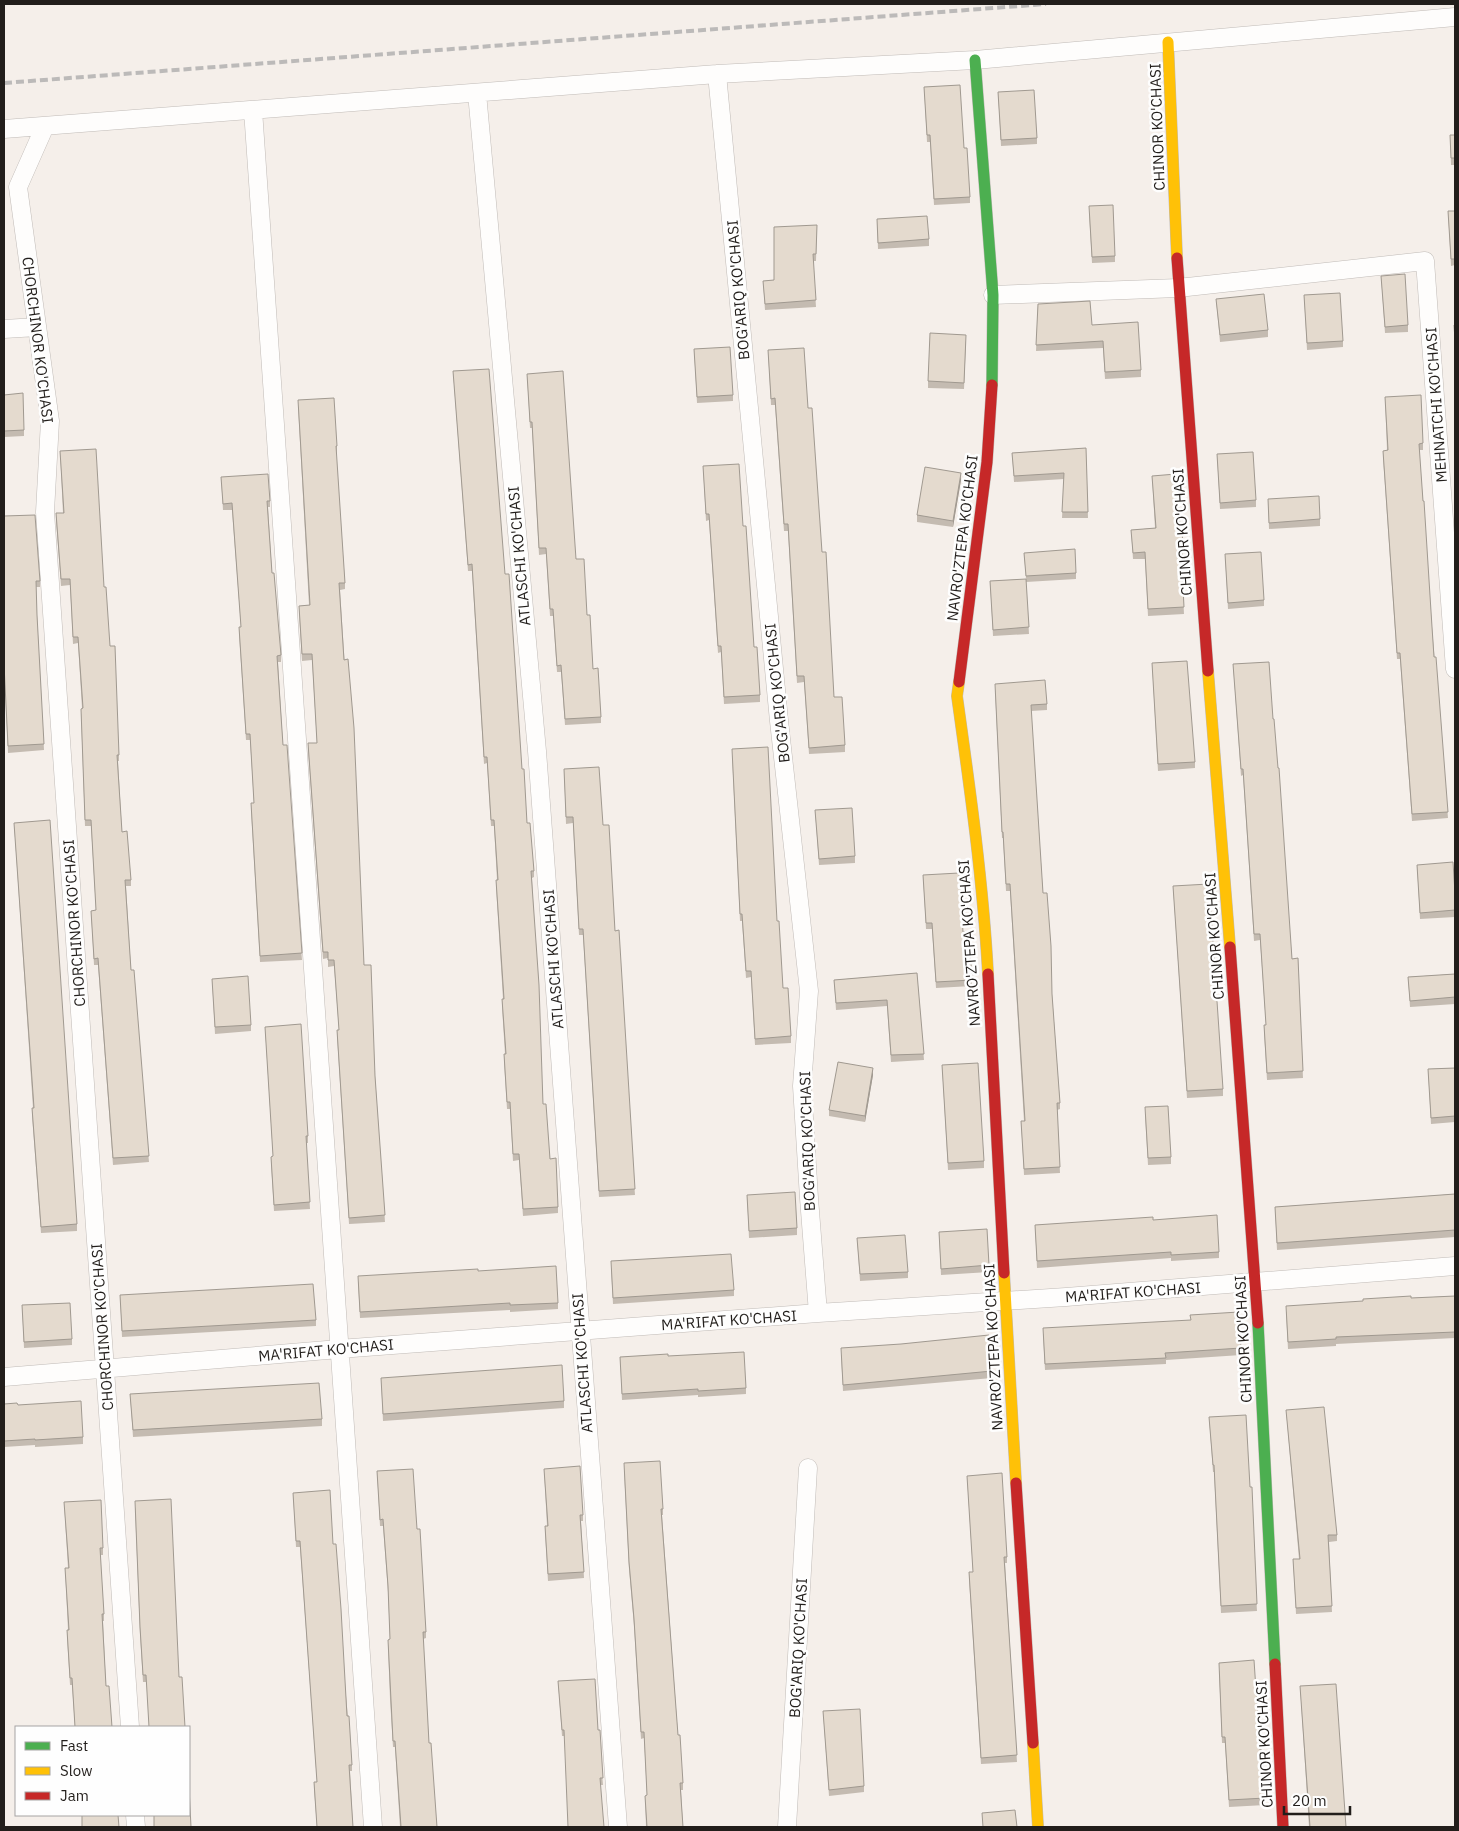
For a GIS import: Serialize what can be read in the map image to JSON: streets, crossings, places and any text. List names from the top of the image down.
{
  "streets": {
    "street": [
      "CHINOR KO'CHASI",
      "BOG'ARIQ KO'CHASI",
      "CHORCHINOR KO'CHASI",
      "MEHNATCHI KO'CHASI",
      "NAVRO'ZTEPA KO'CHASI",
      "ATLASCHI KO'CHASI",
      "MA'RIFAT KO'CHASI"
    ]
  },
  "crossings": [
    ["CHINOR KO'CHASI", "MEHNATCHI KO'CHASI"],
    ["CHINOR KO'CHASI", "MA'RIFAT KO'CHASI"],
    ["BOG'ARIQ KO'CHASI", "MA'RIFAT KO'CHASI"],
    ["CHORCHINOR KO'CHASI", "MA'RIFAT KO'CHASI"],
    ["NAVRO'ZTEPA KO'CHASI", "MA'RIFAT KO'CHASI"],
    ["ATLASCHI KO'CHASI", "MA'RIFAT KO'CHASI"]
  ],
  "legend": ["Fast", "Slow", "Jam"],
  "scale_bar": "20 m"
}
